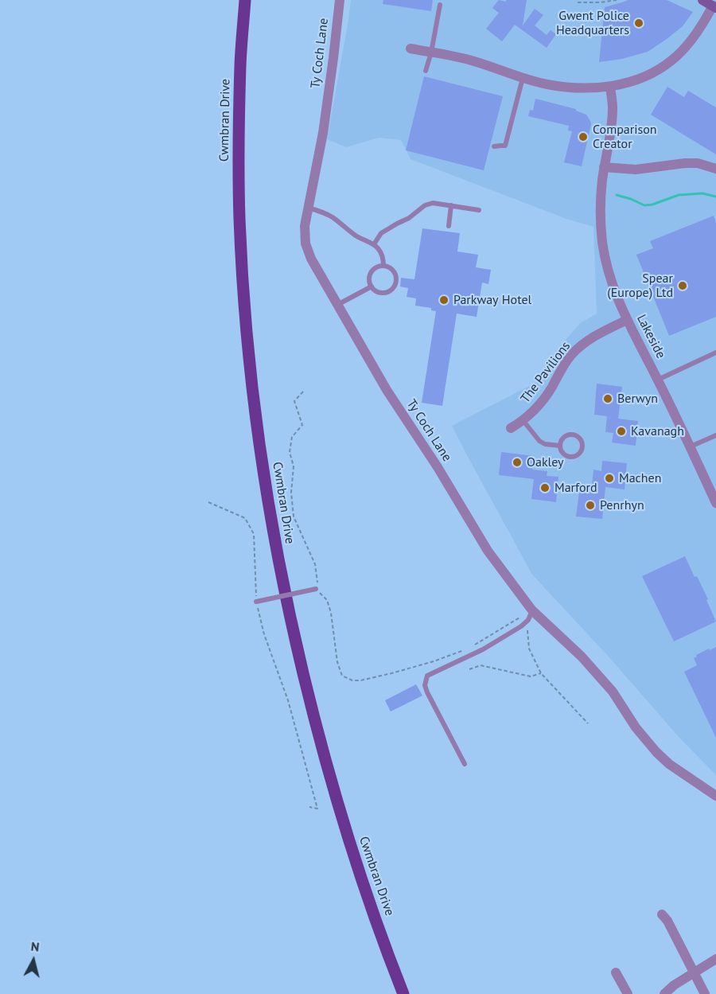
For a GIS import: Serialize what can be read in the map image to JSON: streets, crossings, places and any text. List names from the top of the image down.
{
  "streets": {
    "main road": ["Cwmbran Drive"],
    "street": ["Ty Coch Lane", "Lakeside", "The Pavilions"]
  },
  "crossings": [
    ["Lakeside", "The Pavilions"]
  ],
  "places": [
    "Gwent Police Headquarters",
    "Comparison Creator",
    "Spear (Europe) Ltd",
    "Parkway Hotel",
    "Berwyn",
    "Kavanagh",
    "Oakley",
    "Machen",
    "Marford",
    "Penrhyn"
  ],
  "north": "top"
}
